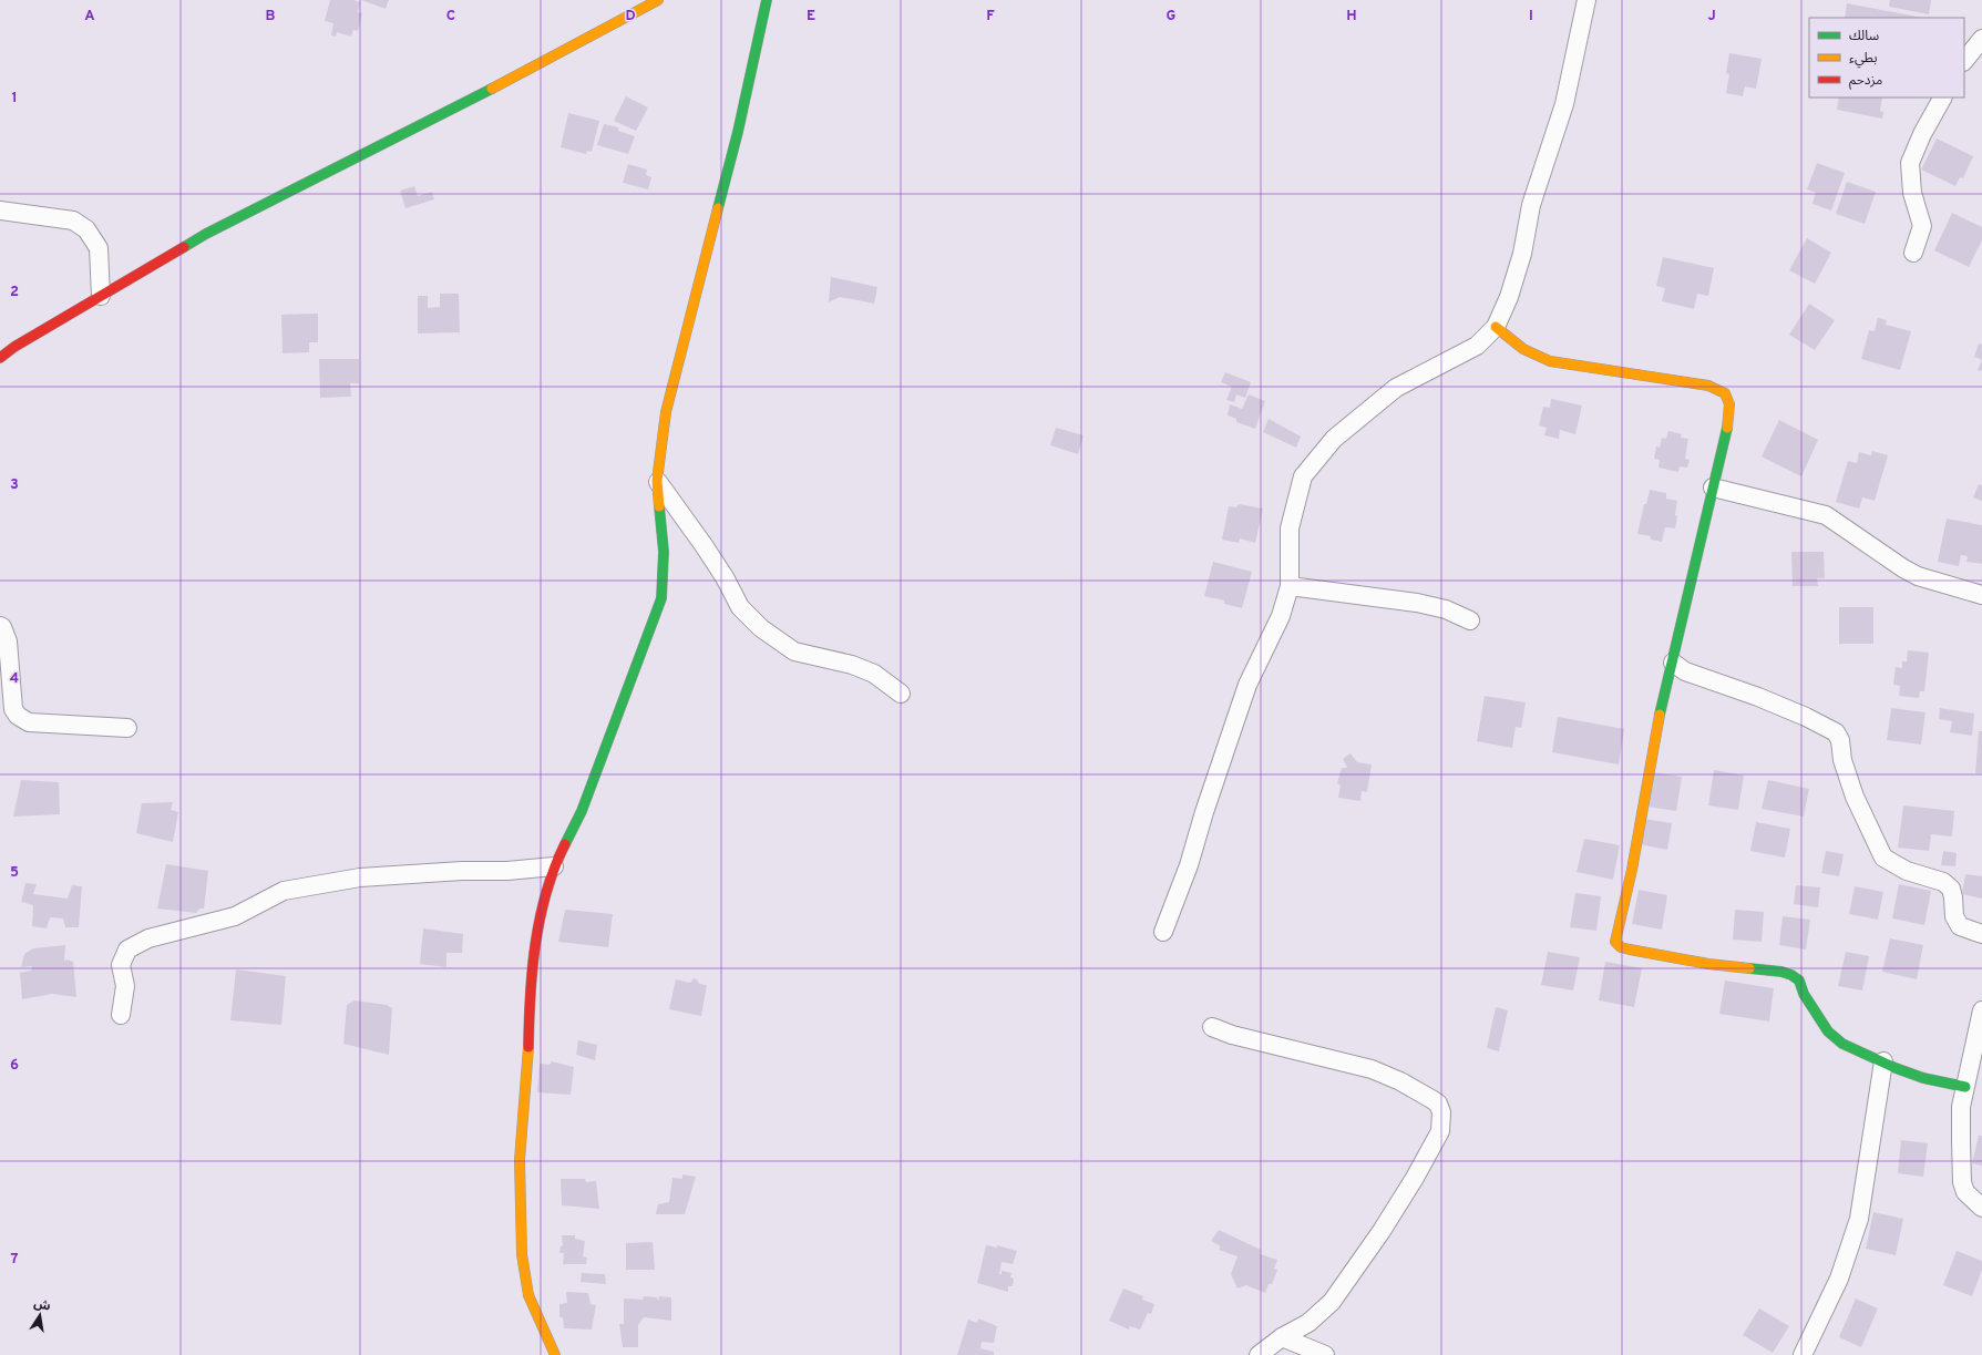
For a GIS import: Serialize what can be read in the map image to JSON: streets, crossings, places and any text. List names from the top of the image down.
{
  "legend": ["سالك", "بطيء", "مزدحم"],
  "north": "top",
  "grid": {
    "columns": [
      "A",
      "B",
      "C",
      "D",
      "E",
      "F",
      "G",
      "H",
      "I",
      "J"
    ],
    "rows": [
      "1",
      "2",
      "3",
      "4",
      "5",
      "6",
      "7"
    ]
  }
}
